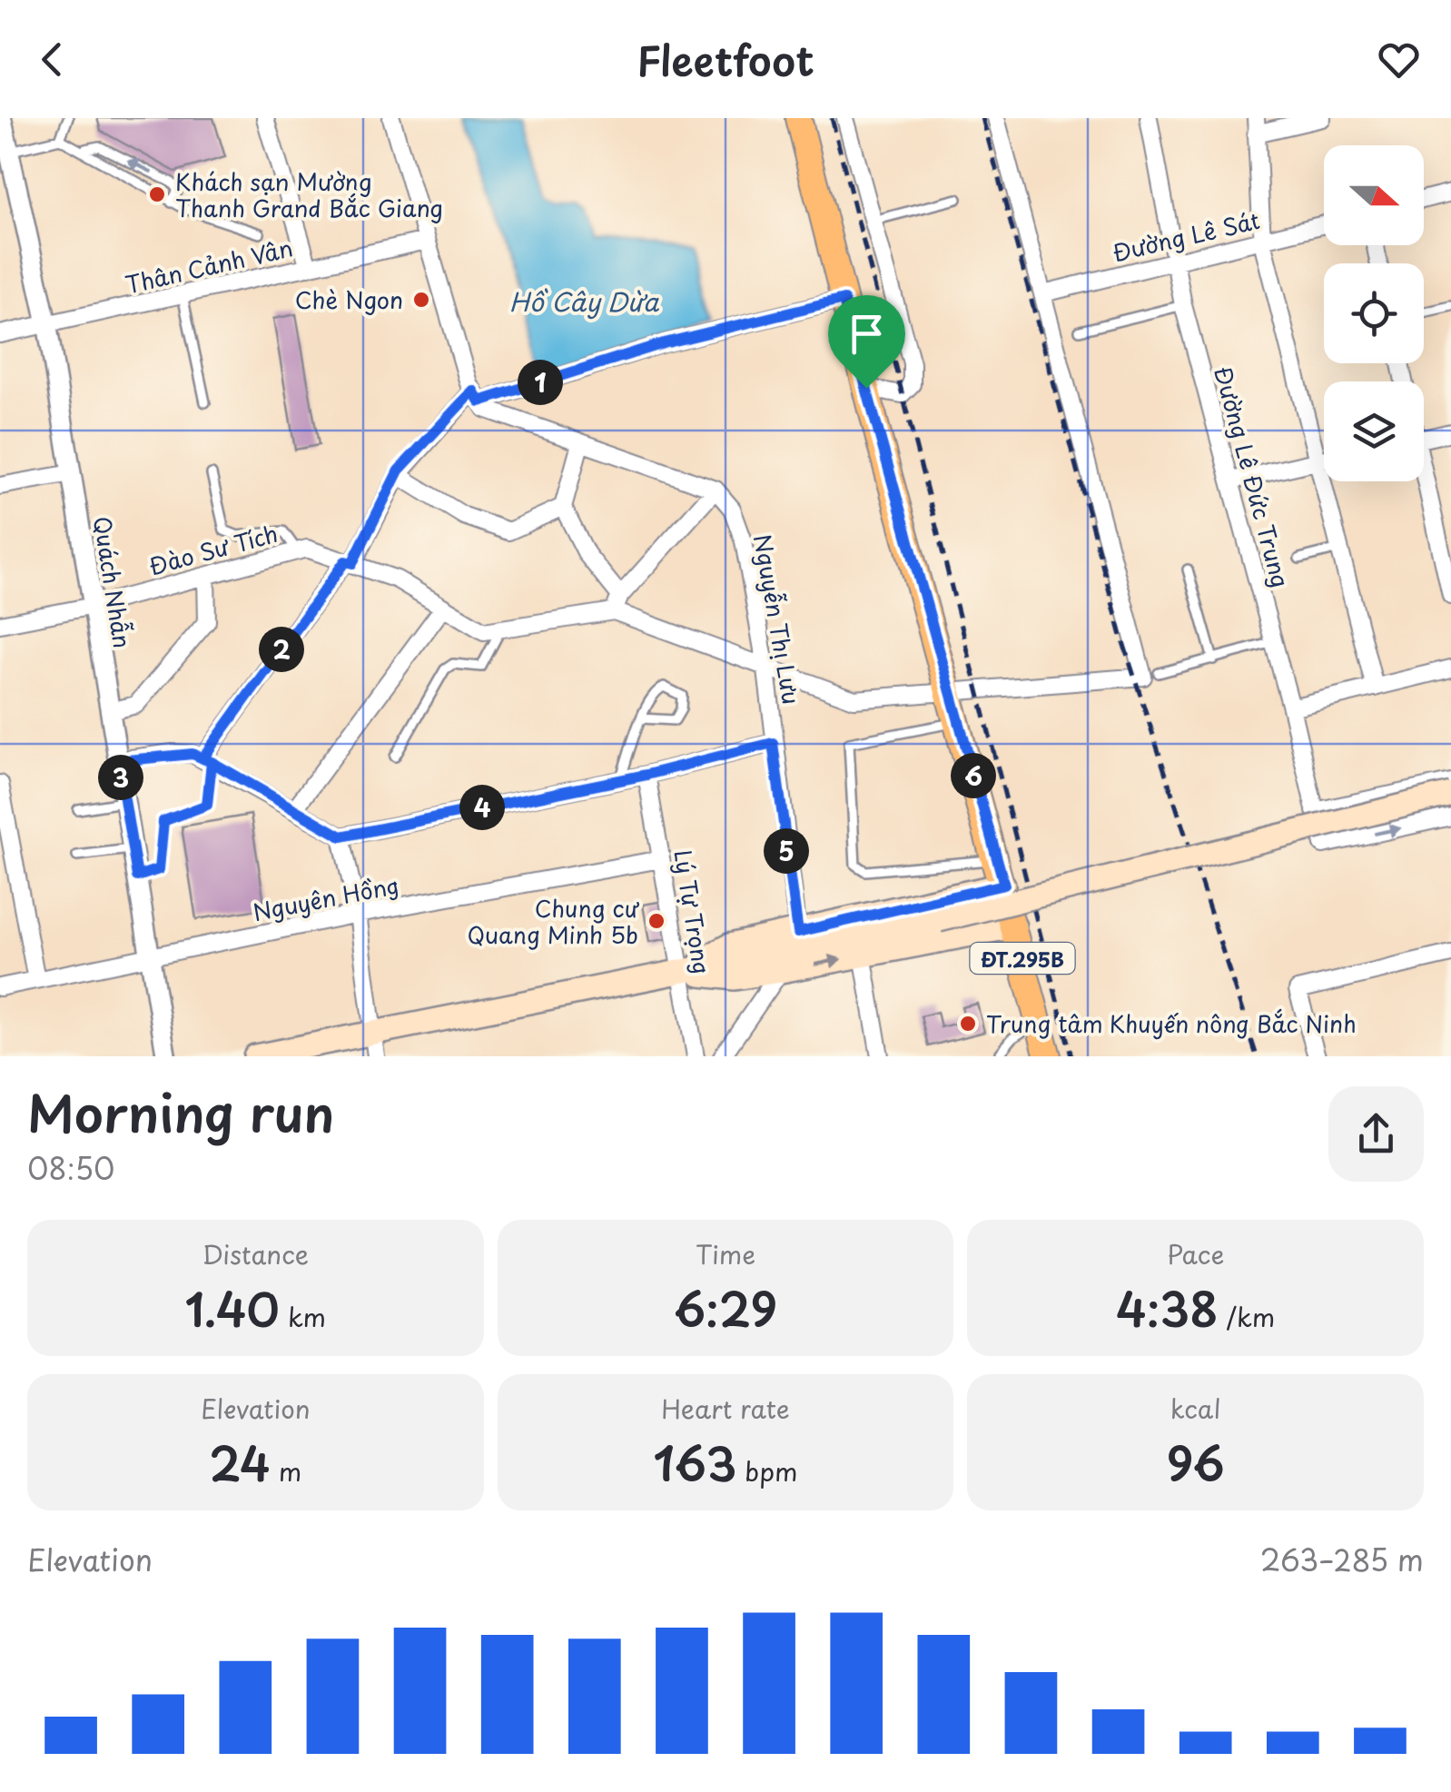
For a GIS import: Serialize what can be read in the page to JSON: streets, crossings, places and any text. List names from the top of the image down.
{
  "streets": {
    "main road": ["ĐT.295B"],
    "street": [
      "Đường Lê Sát",
      "Thân Cảnh Vân",
      "Đường Lê Đức Trung",
      "Đào Sư Tích",
      "Quách Nhẫn",
      "Nguyễn Thị Lưu",
      "Nguyên Hồng",
      "Lý Tự Trọng"
    ]
  },
  "crossings": [
    ["Đường Lê Sát", "Đường Lê Đức Trung"],
    ["Đường Lê Sát", "Đào Sư Tích"],
    ["Thân Cảnh Vân", "Quách Nhẫn"],
    ["Đào Sư Tích", "Quách Nhẫn"],
    ["Đào Sư Tích", "Nguyễn Thị Lưu"],
    ["Đào Sư Tích", "ĐT.295B"],
    ["Quách Nhẫn", "Nguyên Hồng"],
    ["Nguyên Hồng", "Lý Tự Trọng"]
  ],
  "water": ["Hồ Cây Dừa"],
  "places": [
    "Khách sạn Mường Thanh Grand Bắc Giang",
    "Chè Ngon",
    "Chung cư Quang Minh 5b",
    "Trung tâm Khuyến nông Bắc Ninh"
  ],
  "north": "right",
  "page": {
    "header": "Fleetfoot",
    "pins": [
      "1",
      "2",
      "6",
      "3",
      "4",
      "5"
    ],
    "heading": ["Morning run", "08:50"],
    "stats": [
      ["Distance", "1.40 km"],
      ["Time", "6:29"],
      ["Pace", "4:38 /km"],
      ["Elevation", "24 m"],
      ["Heart rate", "163 bpm"],
      ["kcal", "96"]
    ],
    "chart": ["Elevation", "263–285 m"]
  }
}
